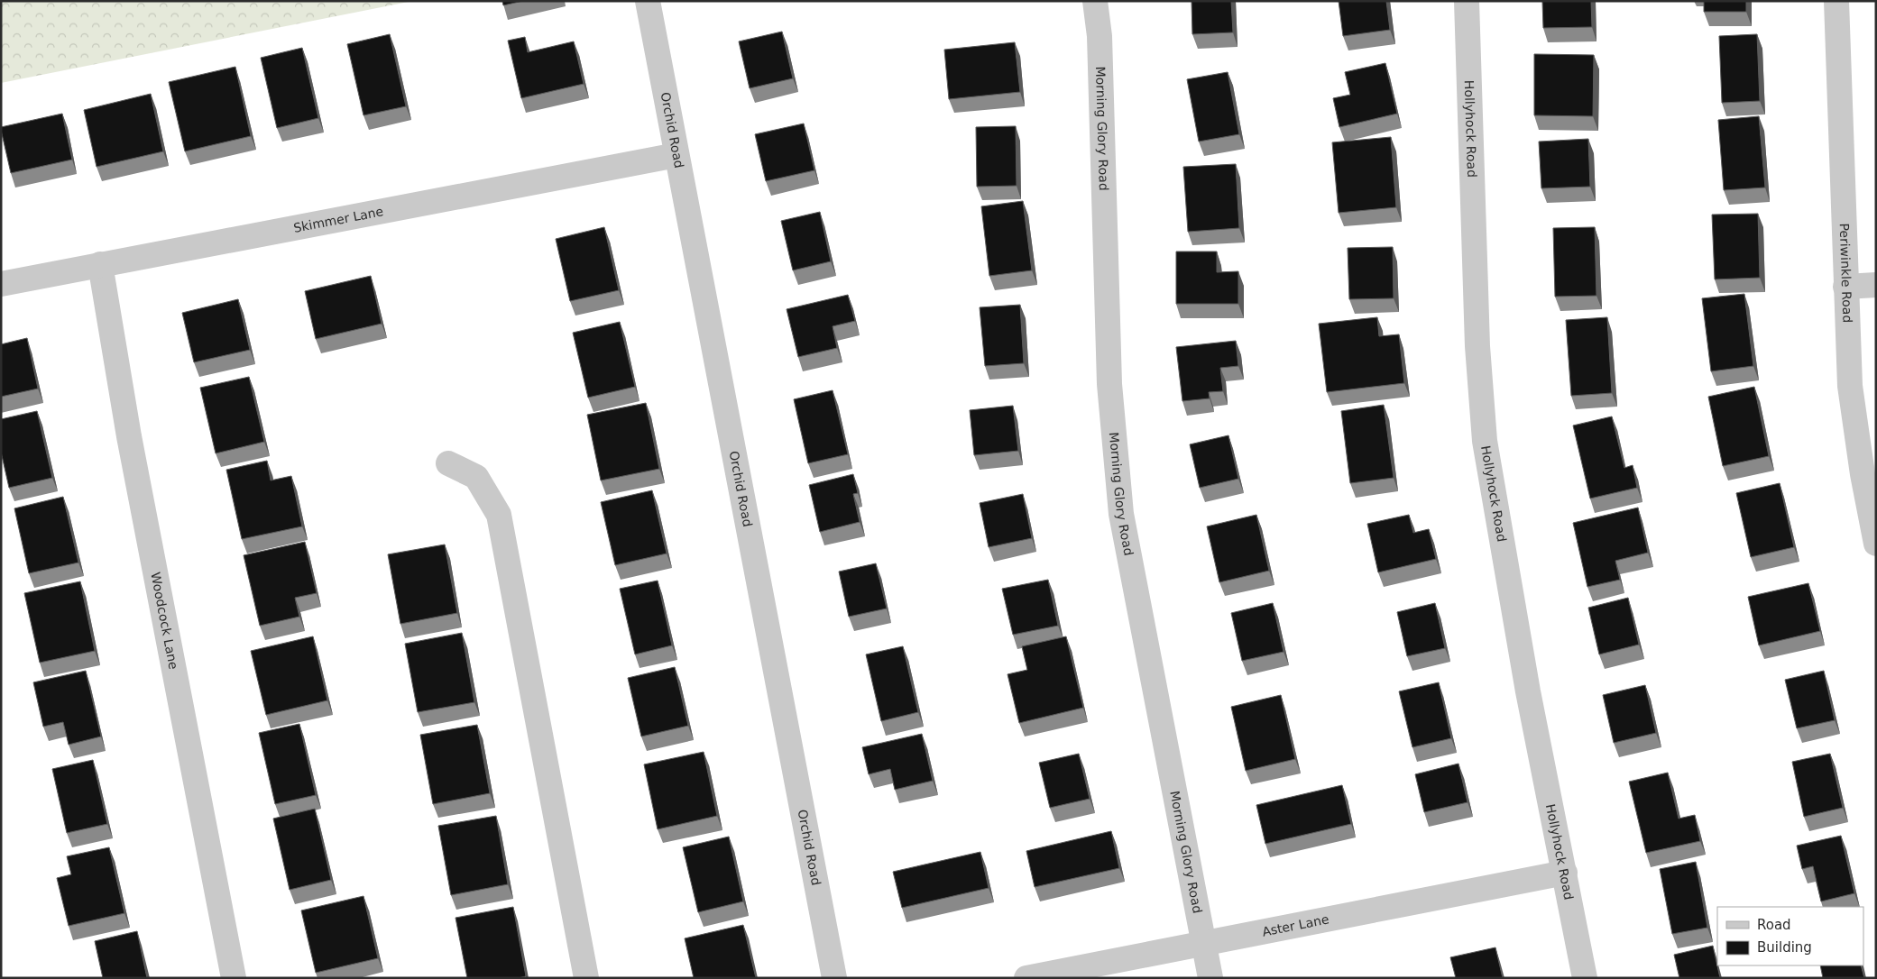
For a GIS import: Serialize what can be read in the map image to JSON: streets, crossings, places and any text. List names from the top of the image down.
{
  "streets": {
    "street": [
      "Morning Glory Road",
      "Hollyhock Road",
      "Orchid Road",
      "Skimmer Lane",
      "Periwinkle Road",
      "Woodcock Lane",
      "Aster Lane"
    ]
  },
  "crossings": [
    ["Morning Glory Road", "Aster Lane"],
    ["Hollyhock Road", "Aster Lane"],
    ["Orchid Road", "Skimmer Lane"],
    ["Skimmer Lane", "Woodcock Lane"]
  ],
  "legend": ["Road", "Building"]
}
